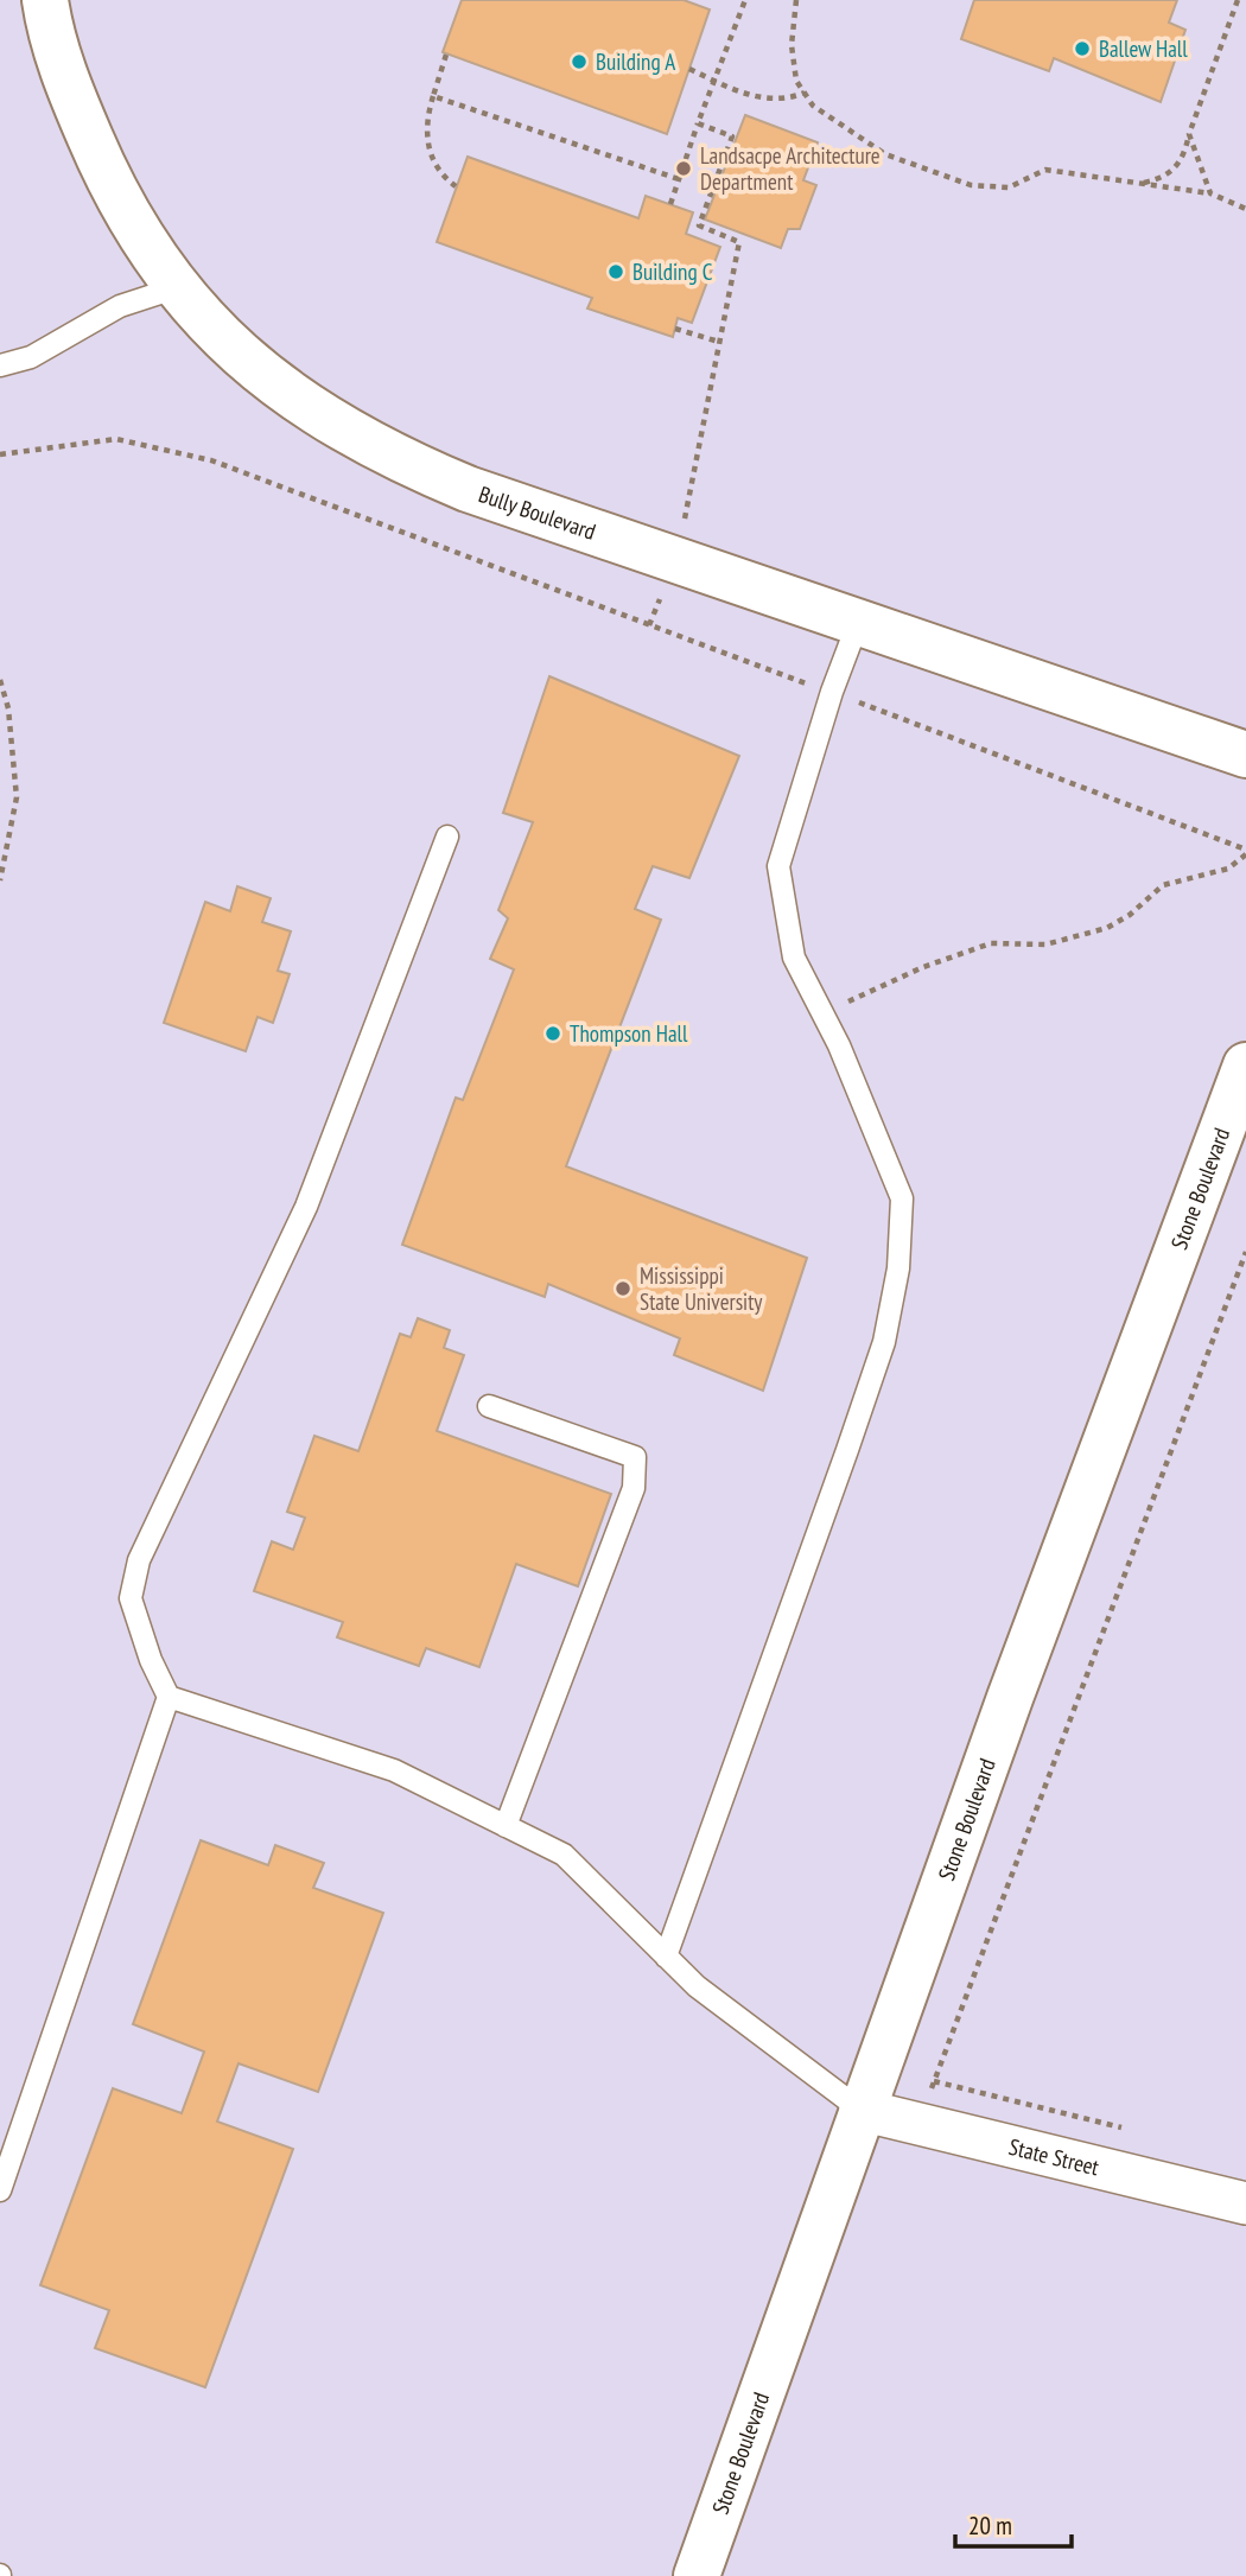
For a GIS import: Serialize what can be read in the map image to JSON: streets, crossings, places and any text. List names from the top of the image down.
{
  "streets": {
    "street": ["Bully Boulevard", "Stone Boulevard", "State Street"]
  },
  "crossings": [
    ["Stone Boulevard", "State Street"]
  ],
  "places": [
    "Ballew Hall",
    "Building A",
    "Landsacpe Architecture Department",
    "Building C",
    "Thompson Hall",
    "Mississippi State University"
  ],
  "scale_bar": "20 m"
}
